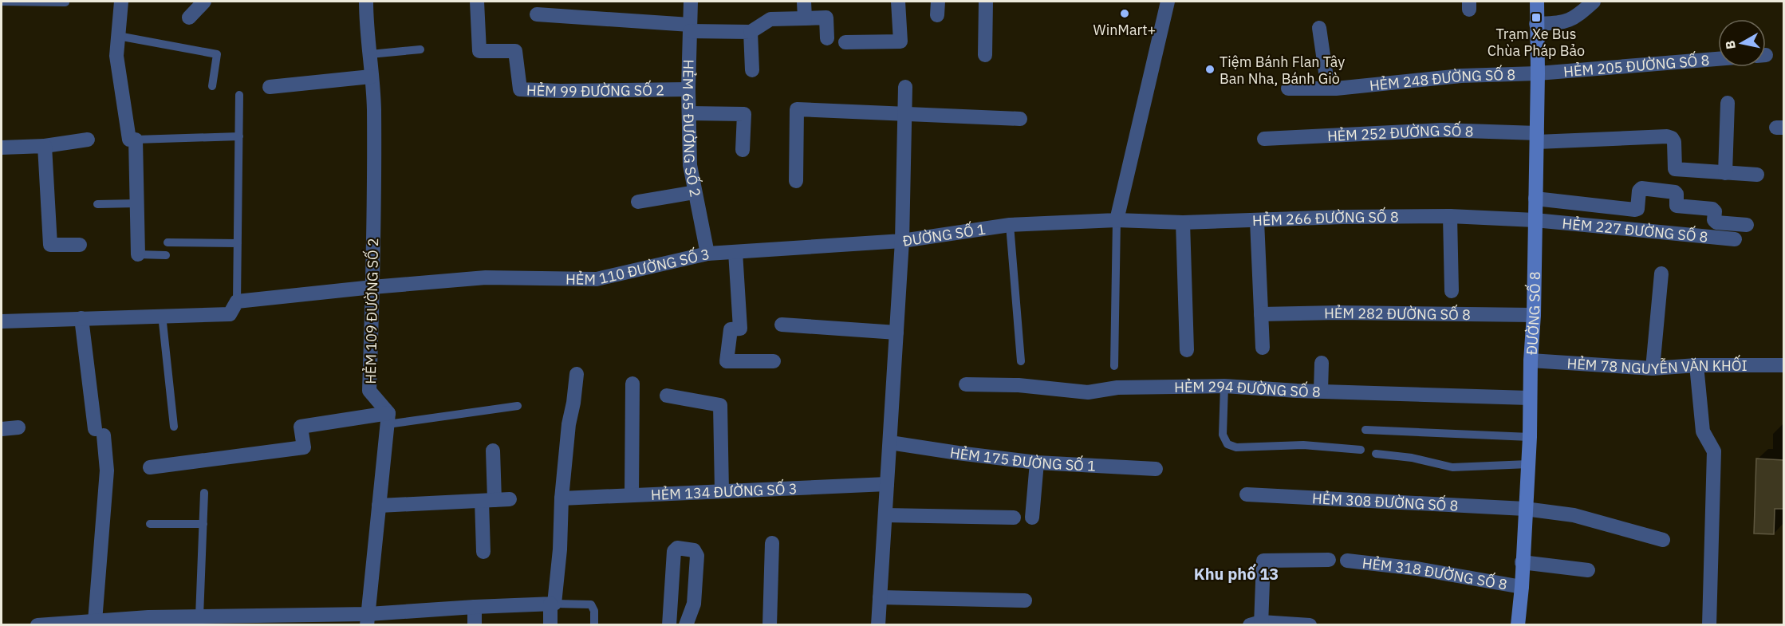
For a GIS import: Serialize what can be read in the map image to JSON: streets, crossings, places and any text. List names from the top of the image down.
{
  "streets": {
    "street": [
      "HẺM 205 ĐƯỜNG SỐ 8",
      "HẺM 248 ĐƯỜNG SỐ 8",
      "HẺM 99 ĐƯỜNG SỐ 2",
      "HẺM 65 ĐƯỜNG SỐ 2",
      "HẺM 252 ĐƯỜNG SỐ 8",
      "HẺM 266 ĐƯỜNG SỐ 8",
      "HẺM 227 ĐƯỜNG SỐ 8",
      "ĐƯỜNG SỐ 1",
      "HẺM 110 ĐƯỜNG SỐ 3",
      "HẺM 109 ĐƯỜNG SỐ 2",
      "ĐƯỜNG SỐ 8",
      "HẺM 282 ĐƯỜNG SỐ 8",
      "HẺM 78 NGUYỄN VĂN KHỐI",
      "HẺM 294 ĐƯỜNG SỐ 8",
      "HẺM 175 ĐƯỜNG SỐ 1",
      "HẺM 134 ĐƯỜNG SỐ 3",
      "HẺM 308 ĐƯỜNG SỐ 8",
      "HẺM 318 ĐƯỜNG SỐ 8"
    ]
  },
  "crossings": [
    ["HẺM 205 ĐƯỜNG SỐ 8", "HẺM 248 ĐƯỜNG SỐ 8"],
    ["HẺM 205 ĐƯỜNG SỐ 8", "ĐƯỜNG SỐ 8"],
    ["HẺM 248 ĐƯỜNG SỐ 8", "ĐƯỜNG SỐ 8"],
    ["HẺM 99 ĐƯỜNG SỐ 2", "HẺM 65 ĐƯỜNG SỐ 2"],
    ["HẺM 65 ĐƯỜNG SỐ 2", "HẺM 110 ĐƯỜNG SỐ 3"],
    ["HẺM 252 ĐƯỜNG SỐ 8", "ĐƯỜNG SỐ 8"],
    ["HẺM 266 ĐƯỜNG SỐ 8", "HẺM 227 ĐƯỜNG SỐ 8"],
    ["HẺM 266 ĐƯỜNG SỐ 8", "ĐƯỜNG SỐ 1"],
    ["HẺM 266 ĐƯỜNG SỐ 8", "ĐƯỜNG SỐ 8"],
    ["HẺM 227 ĐƯỜNG SỐ 8", "ĐƯỜNG SỐ 8"],
    ["ĐƯỜNG SỐ 1", "HẺM 110 ĐƯỜNG SỐ 3"],
    ["ĐƯỜNG SỐ 1", "HẺM 175 ĐƯỜNG SỐ 1"],
    ["ĐƯỜNG SỐ 1", "HẺM 134 ĐƯỜNG SỐ 3"],
    ["HẺM 110 ĐƯỜNG SỐ 3", "HẺM 109 ĐƯỜNG SỐ 2"],
    ["ĐƯỜNG SỐ 8", "HẺM 282 ĐƯỜNG SỐ 8"],
    ["ĐƯỜNG SỐ 8", "HẺM 78 NGUYỄN VĂN KHỐI"],
    ["ĐƯỜNG SỐ 8", "HẺM 294 ĐƯỜNG SỐ 8"],
    ["ĐƯỜNG SỐ 8", "HẺM 308 ĐƯỜNG SỐ 8"],
    ["ĐƯỜNG SỐ 8", "HẺM 318 ĐƯỜNG SỐ 8"]
  ],
  "districts": ["Khu phố 13"],
  "places": {
    "other": ["WinMart+", "Tiệm Bánh Flan Tây Ban Nha, Bánh Giò"],
    "transit": ["Trạm Xe Bus Chùa Pháp Bảo"]
  },
  "north": "left"
}
